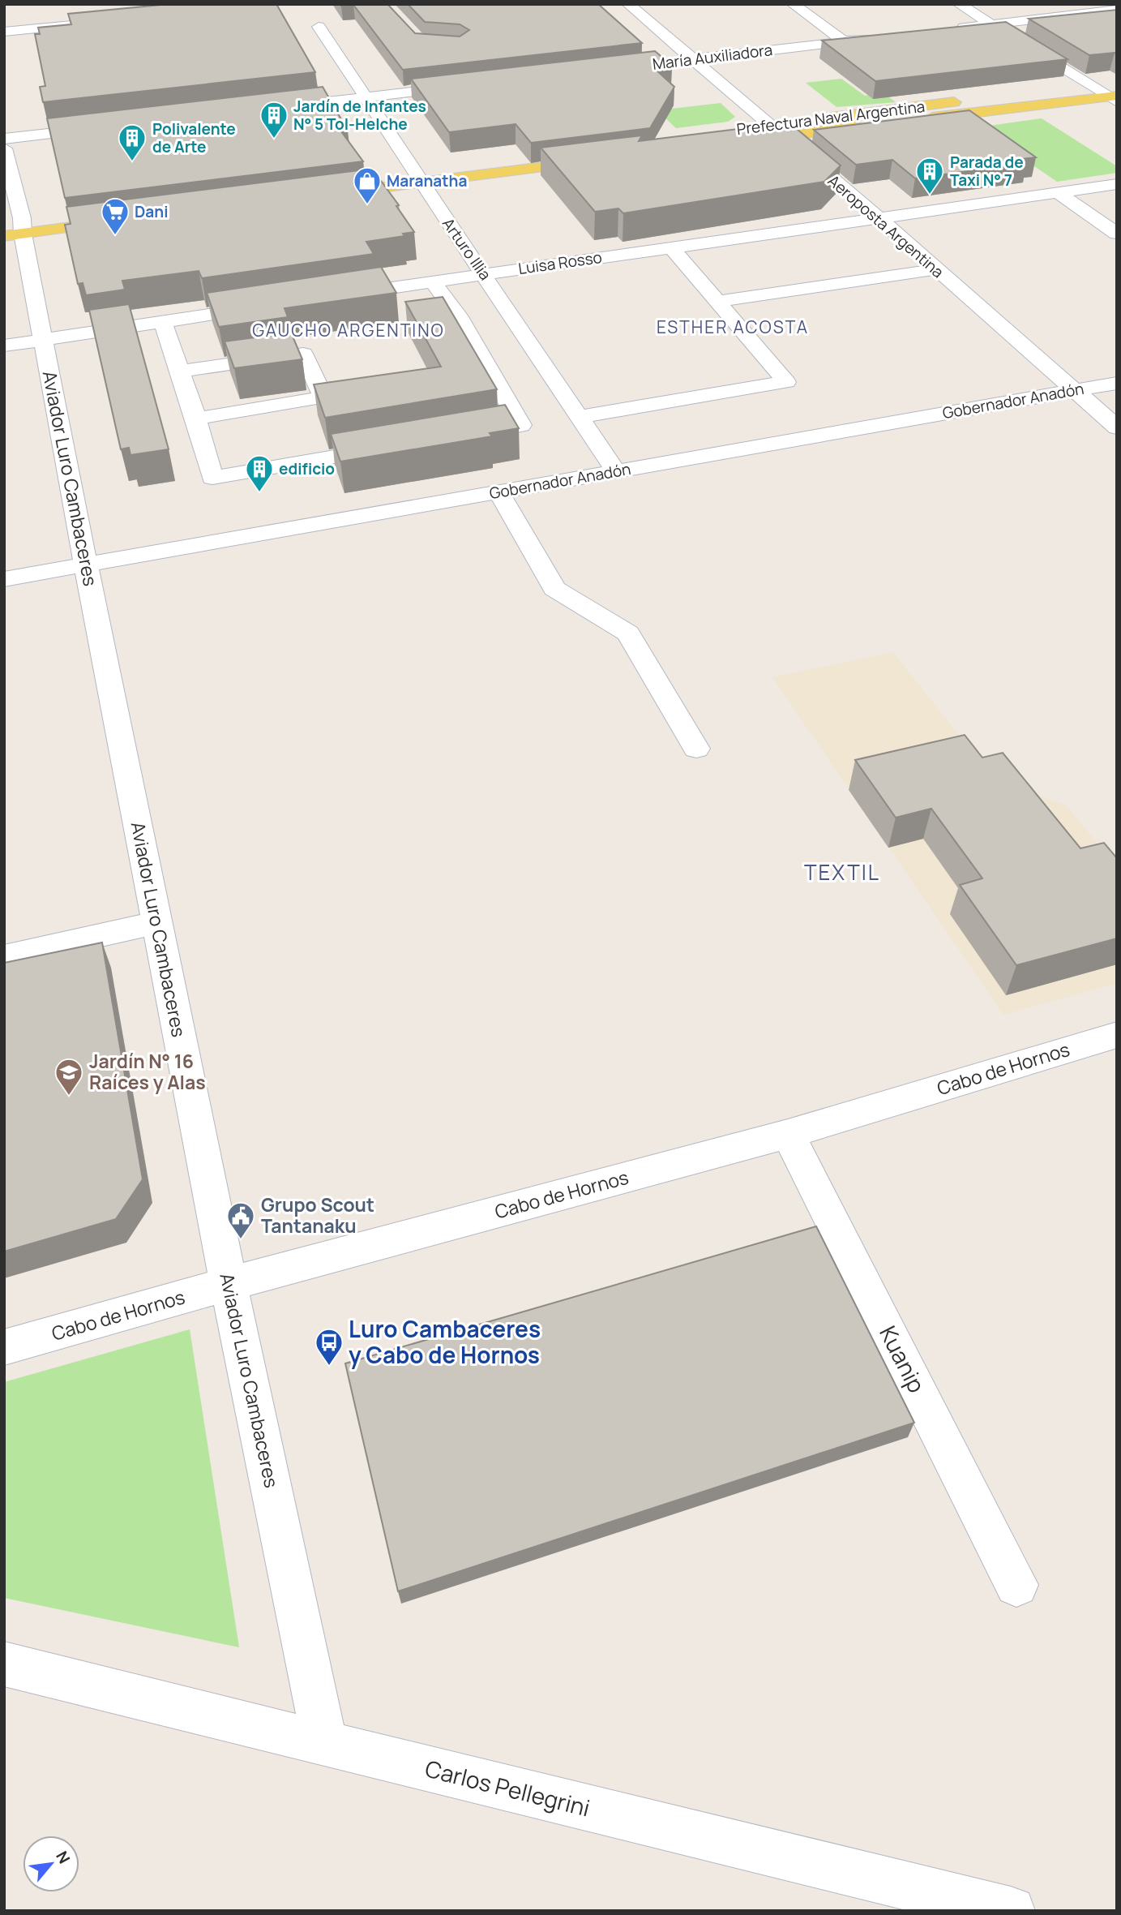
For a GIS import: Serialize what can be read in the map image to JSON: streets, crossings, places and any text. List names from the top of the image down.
{
  "streets": {
    "main road": ["Prefectura Naval Argentina"],
    "street": [
      "María Auxiliadora",
      "Aeroposta Argentina",
      "Arturo Illia",
      "Luisa Rosso",
      "Gobernador Anadón",
      "Aviador Luro Cambaceres",
      "Cabo de Hornos",
      "Kuanip",
      "Carlos Pellegrini"
    ]
  },
  "crossings": [
    ["María Auxiliadora", "Aeroposta Argentina"],
    ["Prefectura Naval Argentina", "Aeroposta Argentina"],
    ["Aeroposta Argentina", "Luisa Rosso"],
    ["Aeroposta Argentina", "Gobernador Anadón"],
    ["Arturo Illia", "Luisa Rosso"],
    ["Arturo Illia", "Gobernador Anadón"],
    ["Gobernador Anadón", "Aviador Luro Cambaceres"],
    ["Aviador Luro Cambaceres", "Cabo de Hornos"],
    ["Aviador Luro Cambaceres", "Carlos Pellegrini"],
    ["Cabo de Hornos", "Kuanip"]
  ],
  "districts": ["ESTHER ACOSTA", "GAUCHO ARGENTINO", "TEXTIL"],
  "places": {
    "building": [
      "Jardín de Infantes N° 5 Tol-Helche",
      "Polivalente de Arte",
      "Parada de Taxi N° 7",
      "edificio"
    ],
    "shop": ["Maranatha"],
    "supermarket": ["Dani"],
    "school or university": ["Jardín N° 16 Raíces y Alas"],
    "public building": ["Grupo Scout Tantanaku"],
    "bus stop": ["Luro Cambaceres y Cabo de Hornos"]
  },
  "north": "top right"
}
